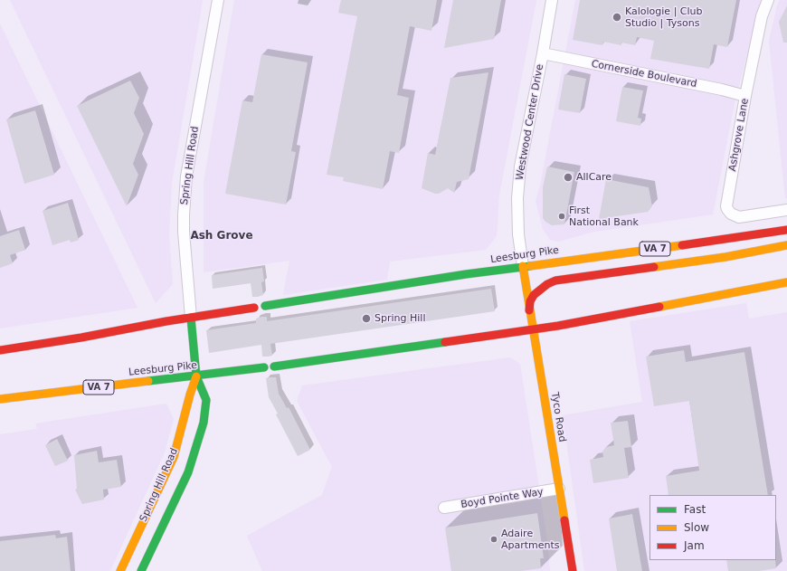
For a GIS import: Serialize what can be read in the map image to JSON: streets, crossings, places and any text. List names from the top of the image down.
{
  "streets": {
    "main road": [
      "Spring Hill Road",
      "VA 7",
      "Leesburg Pike",
      "Tyco Road"
    ],
    "street": [
      "Cornerside Boulevard",
      "Westwood Center Drive",
      "Ashgrove Lane",
      "Boyd Pointe Way"
    ]
  },
  "crossings": [
    ["Cornerside Boulevard", "Westwood Center Drive"],
    ["Cornerside Boulevard", "Ashgrove Lane"],
    ["Westwood Center Drive", "Leesburg Pike"],
    ["Westwood Center Drive", "Tyco Road"],
    ["Spring Hill Road", "Leesburg Pike"],
    ["Leesburg Pike", "Tyco Road"],
    ["Tyco Road", "Boyd Pointe Way"]
  ],
  "districts": ["Ash Grove"],
  "places": [
    "Kalologie | Club Studio | Tysons",
    "AllCare",
    "First National Bank",
    "Spring Hill",
    "Adaire Apartments"
  ],
  "legend": ["Fast", "Slow", "Jam"]
}
